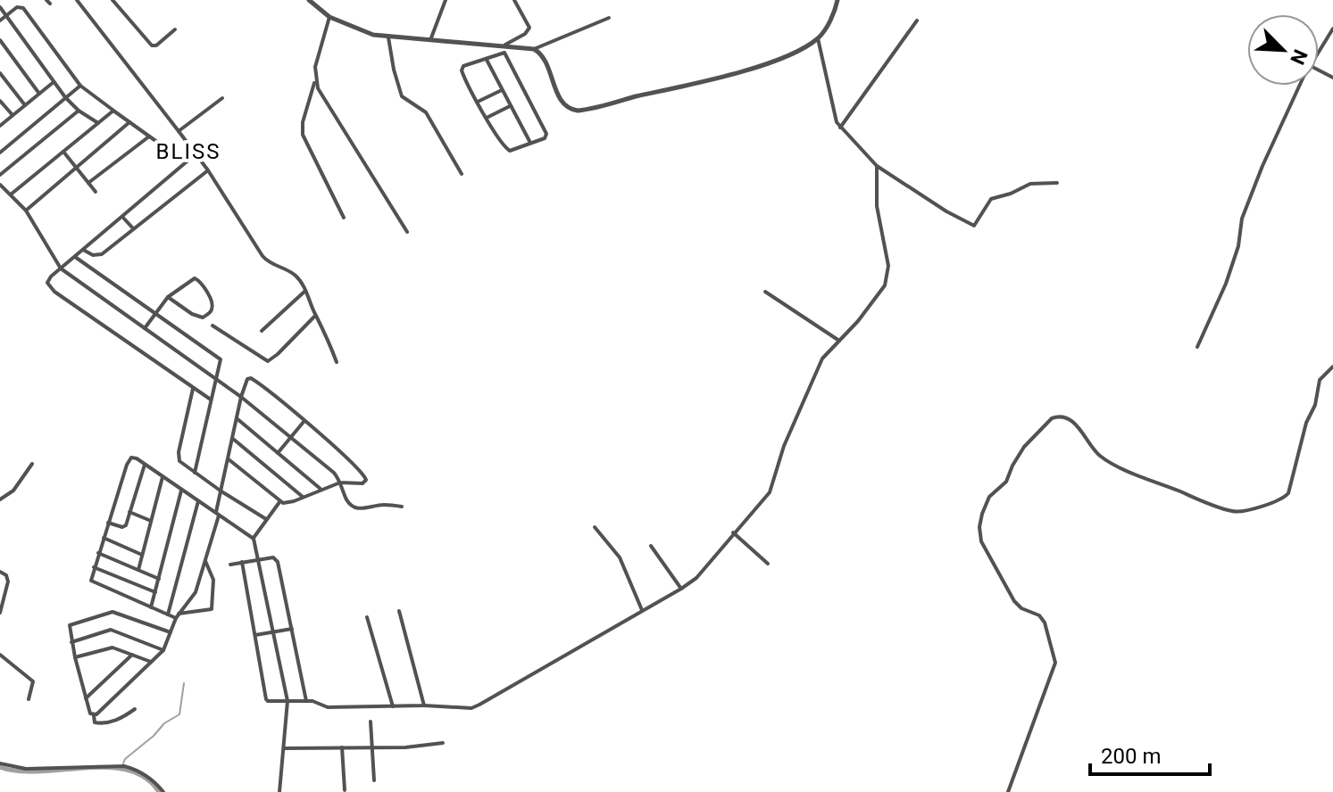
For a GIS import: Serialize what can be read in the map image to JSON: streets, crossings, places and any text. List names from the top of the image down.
{
  "districts": ["BLISS"],
  "scale_bar": "200 m",
  "north": "bottom right"
}
